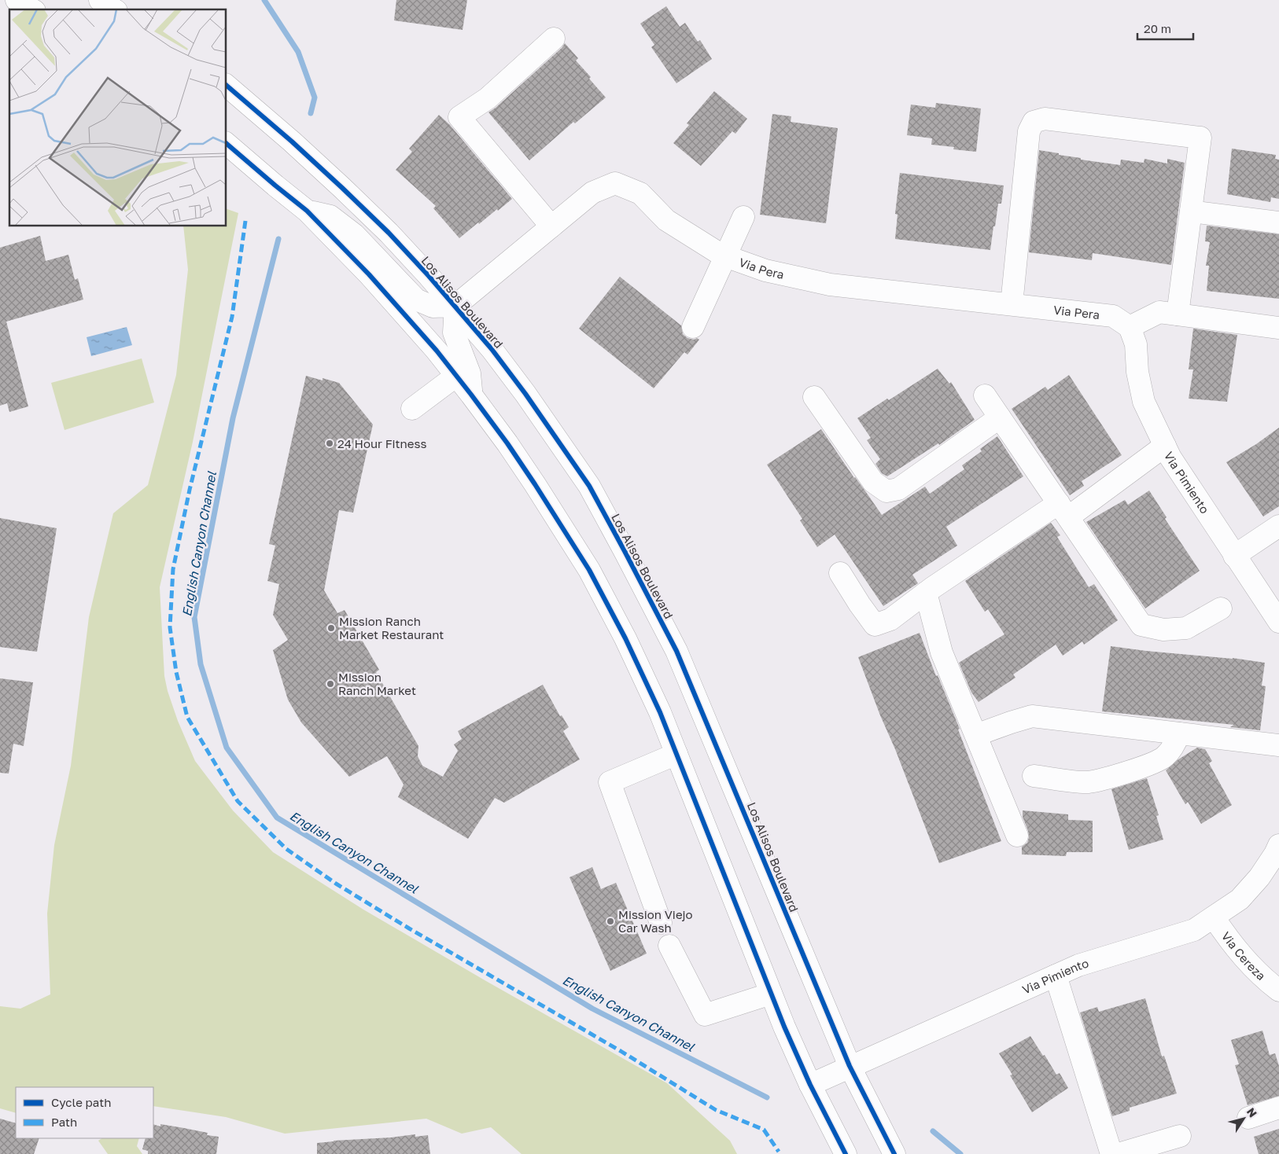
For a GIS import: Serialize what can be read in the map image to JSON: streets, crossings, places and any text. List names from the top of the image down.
{
  "streets": {
    "main road": [
      "Via Pera",
      "Los Alisos Boulevard",
      "Via Pimiento",
      "Via Cereza"
    ]
  },
  "crossings": [
    ["Via Pera", "Los Alisos Boulevard"],
    ["Via Pera", "Via Pimiento"],
    ["Los Alisos Boulevard", "Via Pimiento"],
    ["Via Pimiento", "Via Cereza"]
  ],
  "water": ["English Canyon Channel"],
  "places": [
    "24 Hour Fitness",
    "Mission Ranch Market Restaurant",
    "Mission Ranch Market",
    "Mission Viejo Car Wash"
  ],
  "legend": ["Cycle path", "Path"],
  "scale_bar": "20 m",
  "north": "top right"
}
